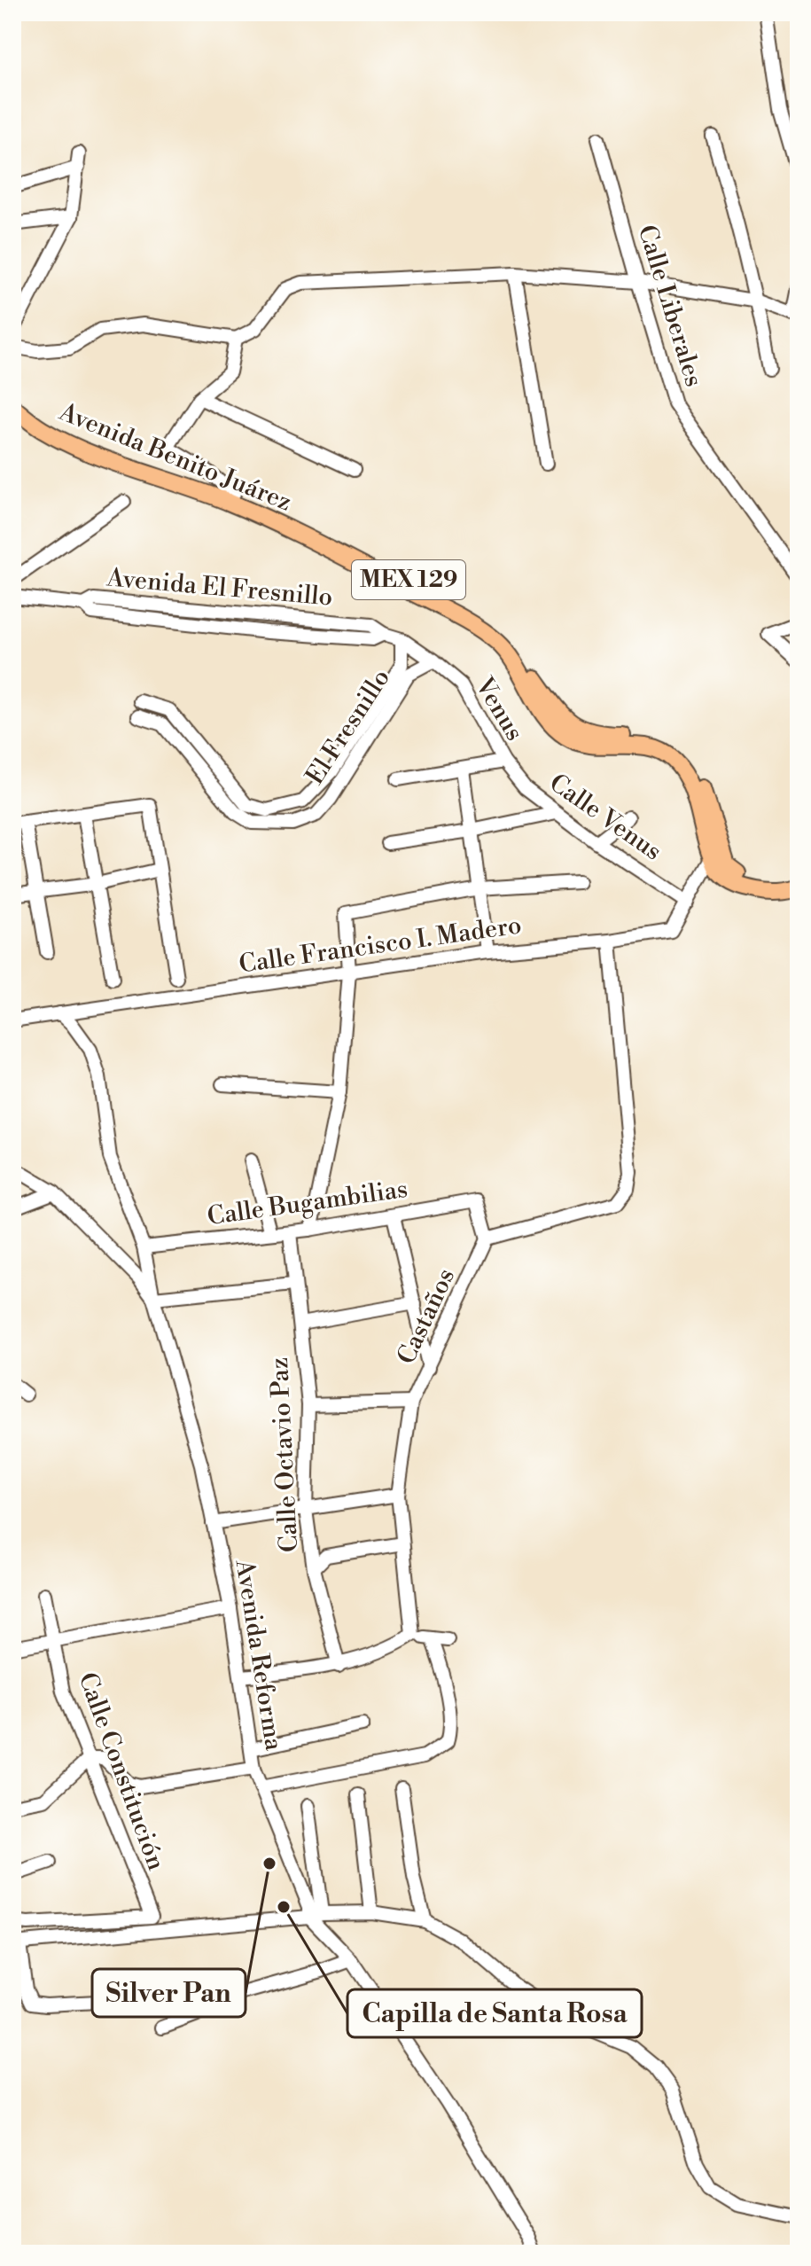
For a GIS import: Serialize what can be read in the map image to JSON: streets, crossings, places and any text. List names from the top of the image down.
{
  "streets": {
    "main road": ["Avenida Benito Juárez", "MEX 129"],
    "street": [
      "Calle Liberales",
      "Avenida El Fresnillo",
      "Venus",
      "El Fresnillo",
      "Calle Venus",
      "Calle Francisco I. Madero",
      "Calle Bugambilias",
      "Castaños",
      "Calle Octavio Paz",
      "Avenida Reforma",
      "Calle Constitución"
    ]
  },
  "crossings": [
    ["Avenida Benito Juárez", "Calle Francisco I. Madero"],
    ["Avenida El Fresnillo", "Venus"],
    ["Venus", "El Fresnillo"],
    ["Venus", "Calle Venus"],
    ["Calle Venus", "Calle Francisco I. Madero"],
    ["Calle Francisco I. Madero", "Avenida Reforma"],
    ["Calle Bugambilias", "Castaños"],
    ["Calle Bugambilias", "Calle Octavio Paz"],
    ["Calle Bugambilias", "Avenida Reforma"]
  ],
  "places": ["Silver Pan", "Capilla de Santa Rosa"]
}
